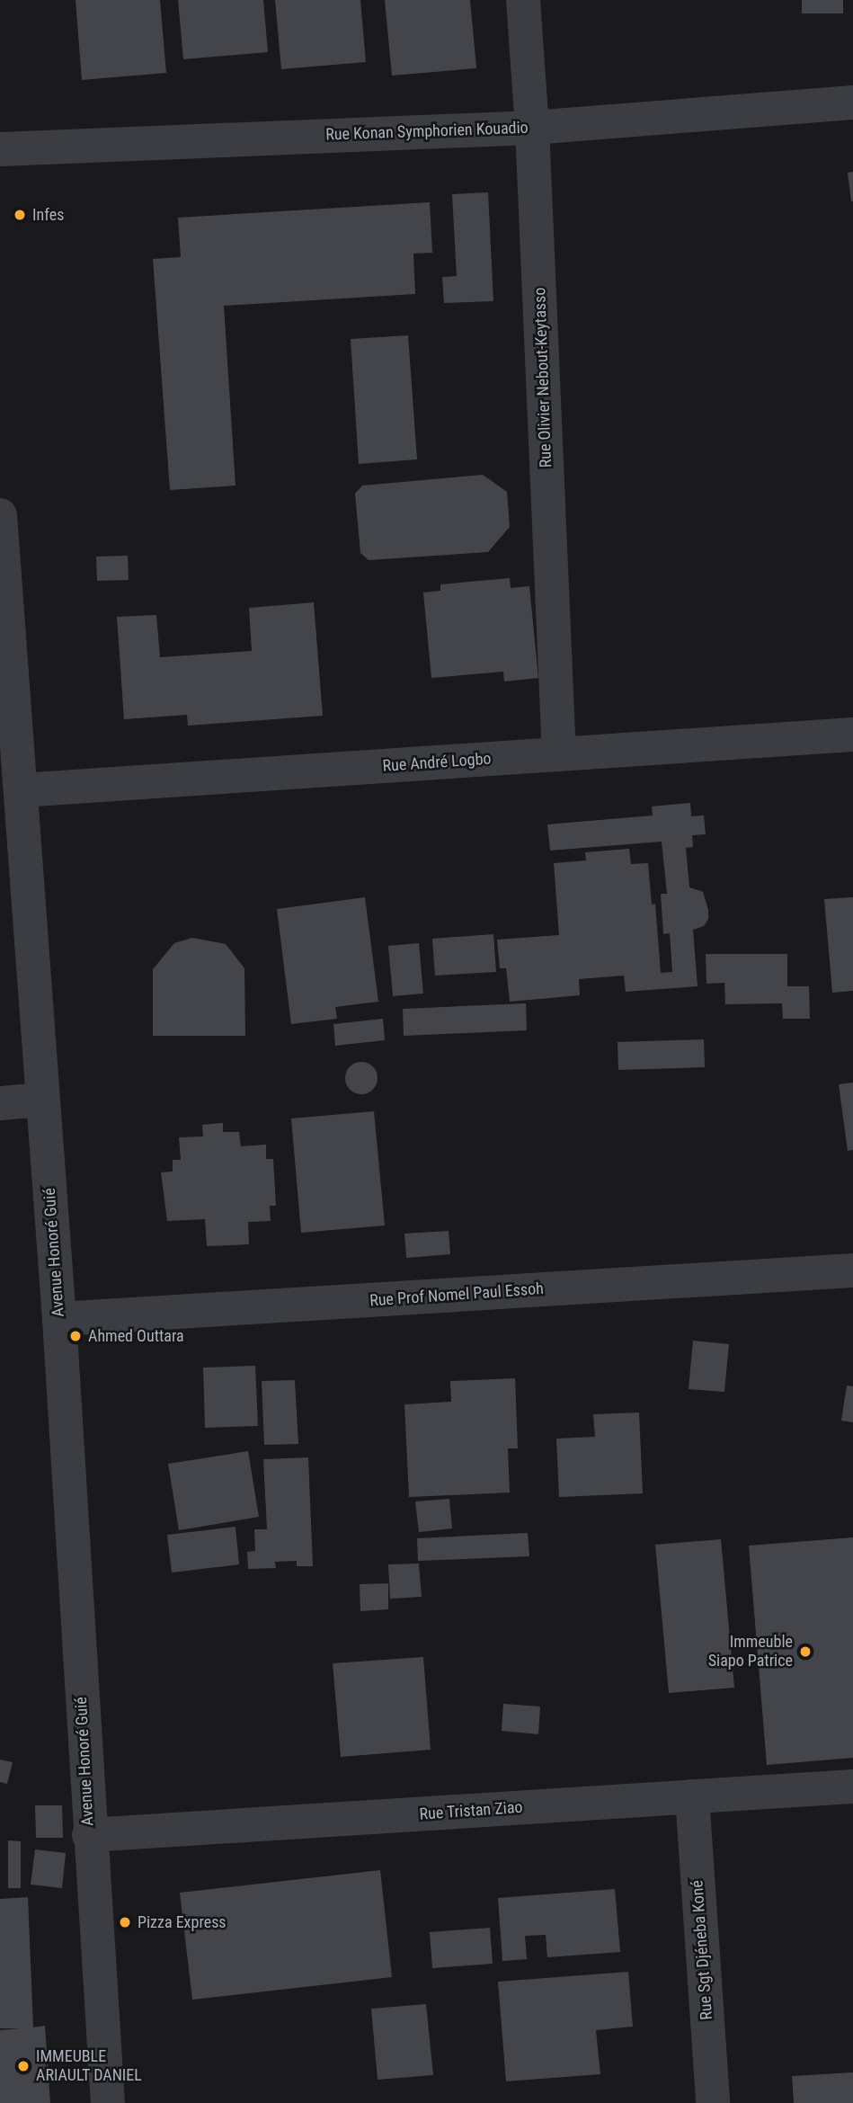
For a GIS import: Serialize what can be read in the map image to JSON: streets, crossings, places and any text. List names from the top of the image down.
{
  "streets": {
    "street": [
      "Rue Konan Symphorien Kouadio",
      "Rue Olivier Nebout-Keytasso",
      "Rue André Logbo",
      "Avenue Honoré Guié",
      "Rue Prof Nomel Paul Essoh",
      "Rue Tristan Ziao",
      "Rue Sgt Djéneba Koné"
    ]
  },
  "crossings": [
    ["Rue Konan Symphorien Kouadio", "Rue Olivier Nebout-Keytasso"],
    ["Rue Olivier Nebout-Keytasso", "Rue André Logbo"],
    ["Rue André Logbo", "Avenue Honoré Guié"],
    ["Avenue Honoré Guié", "Rue Prof Nomel Paul Essoh"],
    ["Avenue Honoré Guié", "Rue Tristan Ziao"],
    ["Rue Tristan Ziao", "Rue Sgt Djéneba Koné"]
  ],
  "places": [
    "Infes",
    "Ahmed Outtara",
    "Immeuble Siapo Patrice",
    "Pizza Express",
    "IMMEUBLE ARIAULT DANIEL"
  ]
}
